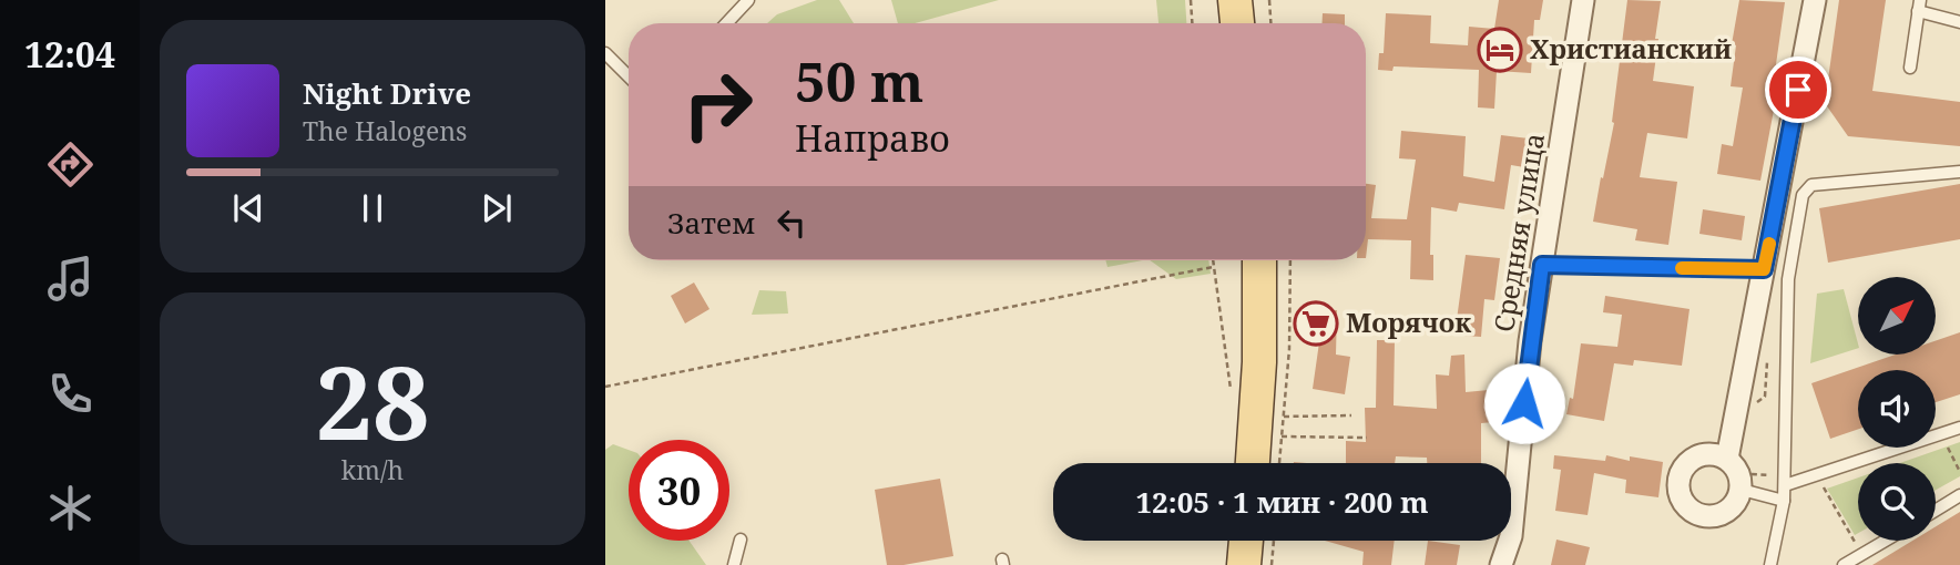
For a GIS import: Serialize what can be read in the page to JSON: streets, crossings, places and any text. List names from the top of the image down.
{
  "streets": {
    "street": ["Средняя улица"]
  },
  "places": {
    "hotel": ["Христианский"],
    "supermarket": ["Морячок"]
  },
  "north": "top right",
  "page": {
    "tabs": "12:04",
    "turn": ["50 m", "Направо"],
    "song": ["Night Drive", "The Halogens"],
    "then": "Затем",
    "tile": ["28", "km/h"],
    "limit": "30",
    "trip": "12:05 · 1 мин · 200 m"
  }
}
